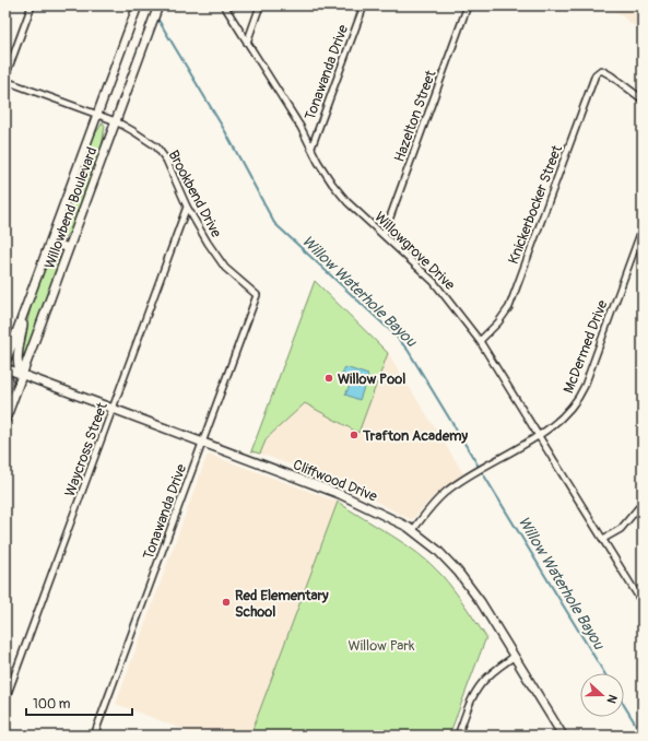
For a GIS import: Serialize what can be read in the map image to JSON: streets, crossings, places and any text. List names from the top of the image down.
{
  "streets": {
    "main road": ["Willowbend Boulevard", "Cliffwood Drive"],
    "street": [
      "Tonawanda Drive",
      "Hazelton Street",
      "Brookbend Drive",
      "Knickerbocker Street",
      "Willowgrove Drive",
      "McDermed Drive",
      "Waycross Street"
    ]
  },
  "crossings": [
    ["Tonawanda Drive", "Brookbend Drive"],
    ["Tonawanda Drive", "Willowgrove Drive"],
    ["Tonawanda Drive", "Cliffwood Drive"],
    ["Hazelton Street", "Willowgrove Drive"],
    ["Brookbend Drive", "Willowbend Boulevard"],
    ["Brookbend Drive", "Waycross Street"],
    ["Knickerbocker Street", "Willowgrove Drive"],
    ["Willowbend Boulevard", "Cliffwood Drive"],
    ["Willowgrove Drive", "McDermed Drive"],
    ["McDermed Drive", "Cliffwood Drive"],
    ["Waycross Street", "Cliffwood Drive"]
  ],
  "water": ["Willow Waterhole Bayou"],
  "parks": ["Willow Park"],
  "places": ["Willow Pool", "Trafton Academy", "Red Elementary School"],
  "scale_bar": "100 m",
  "north": "right"
}
